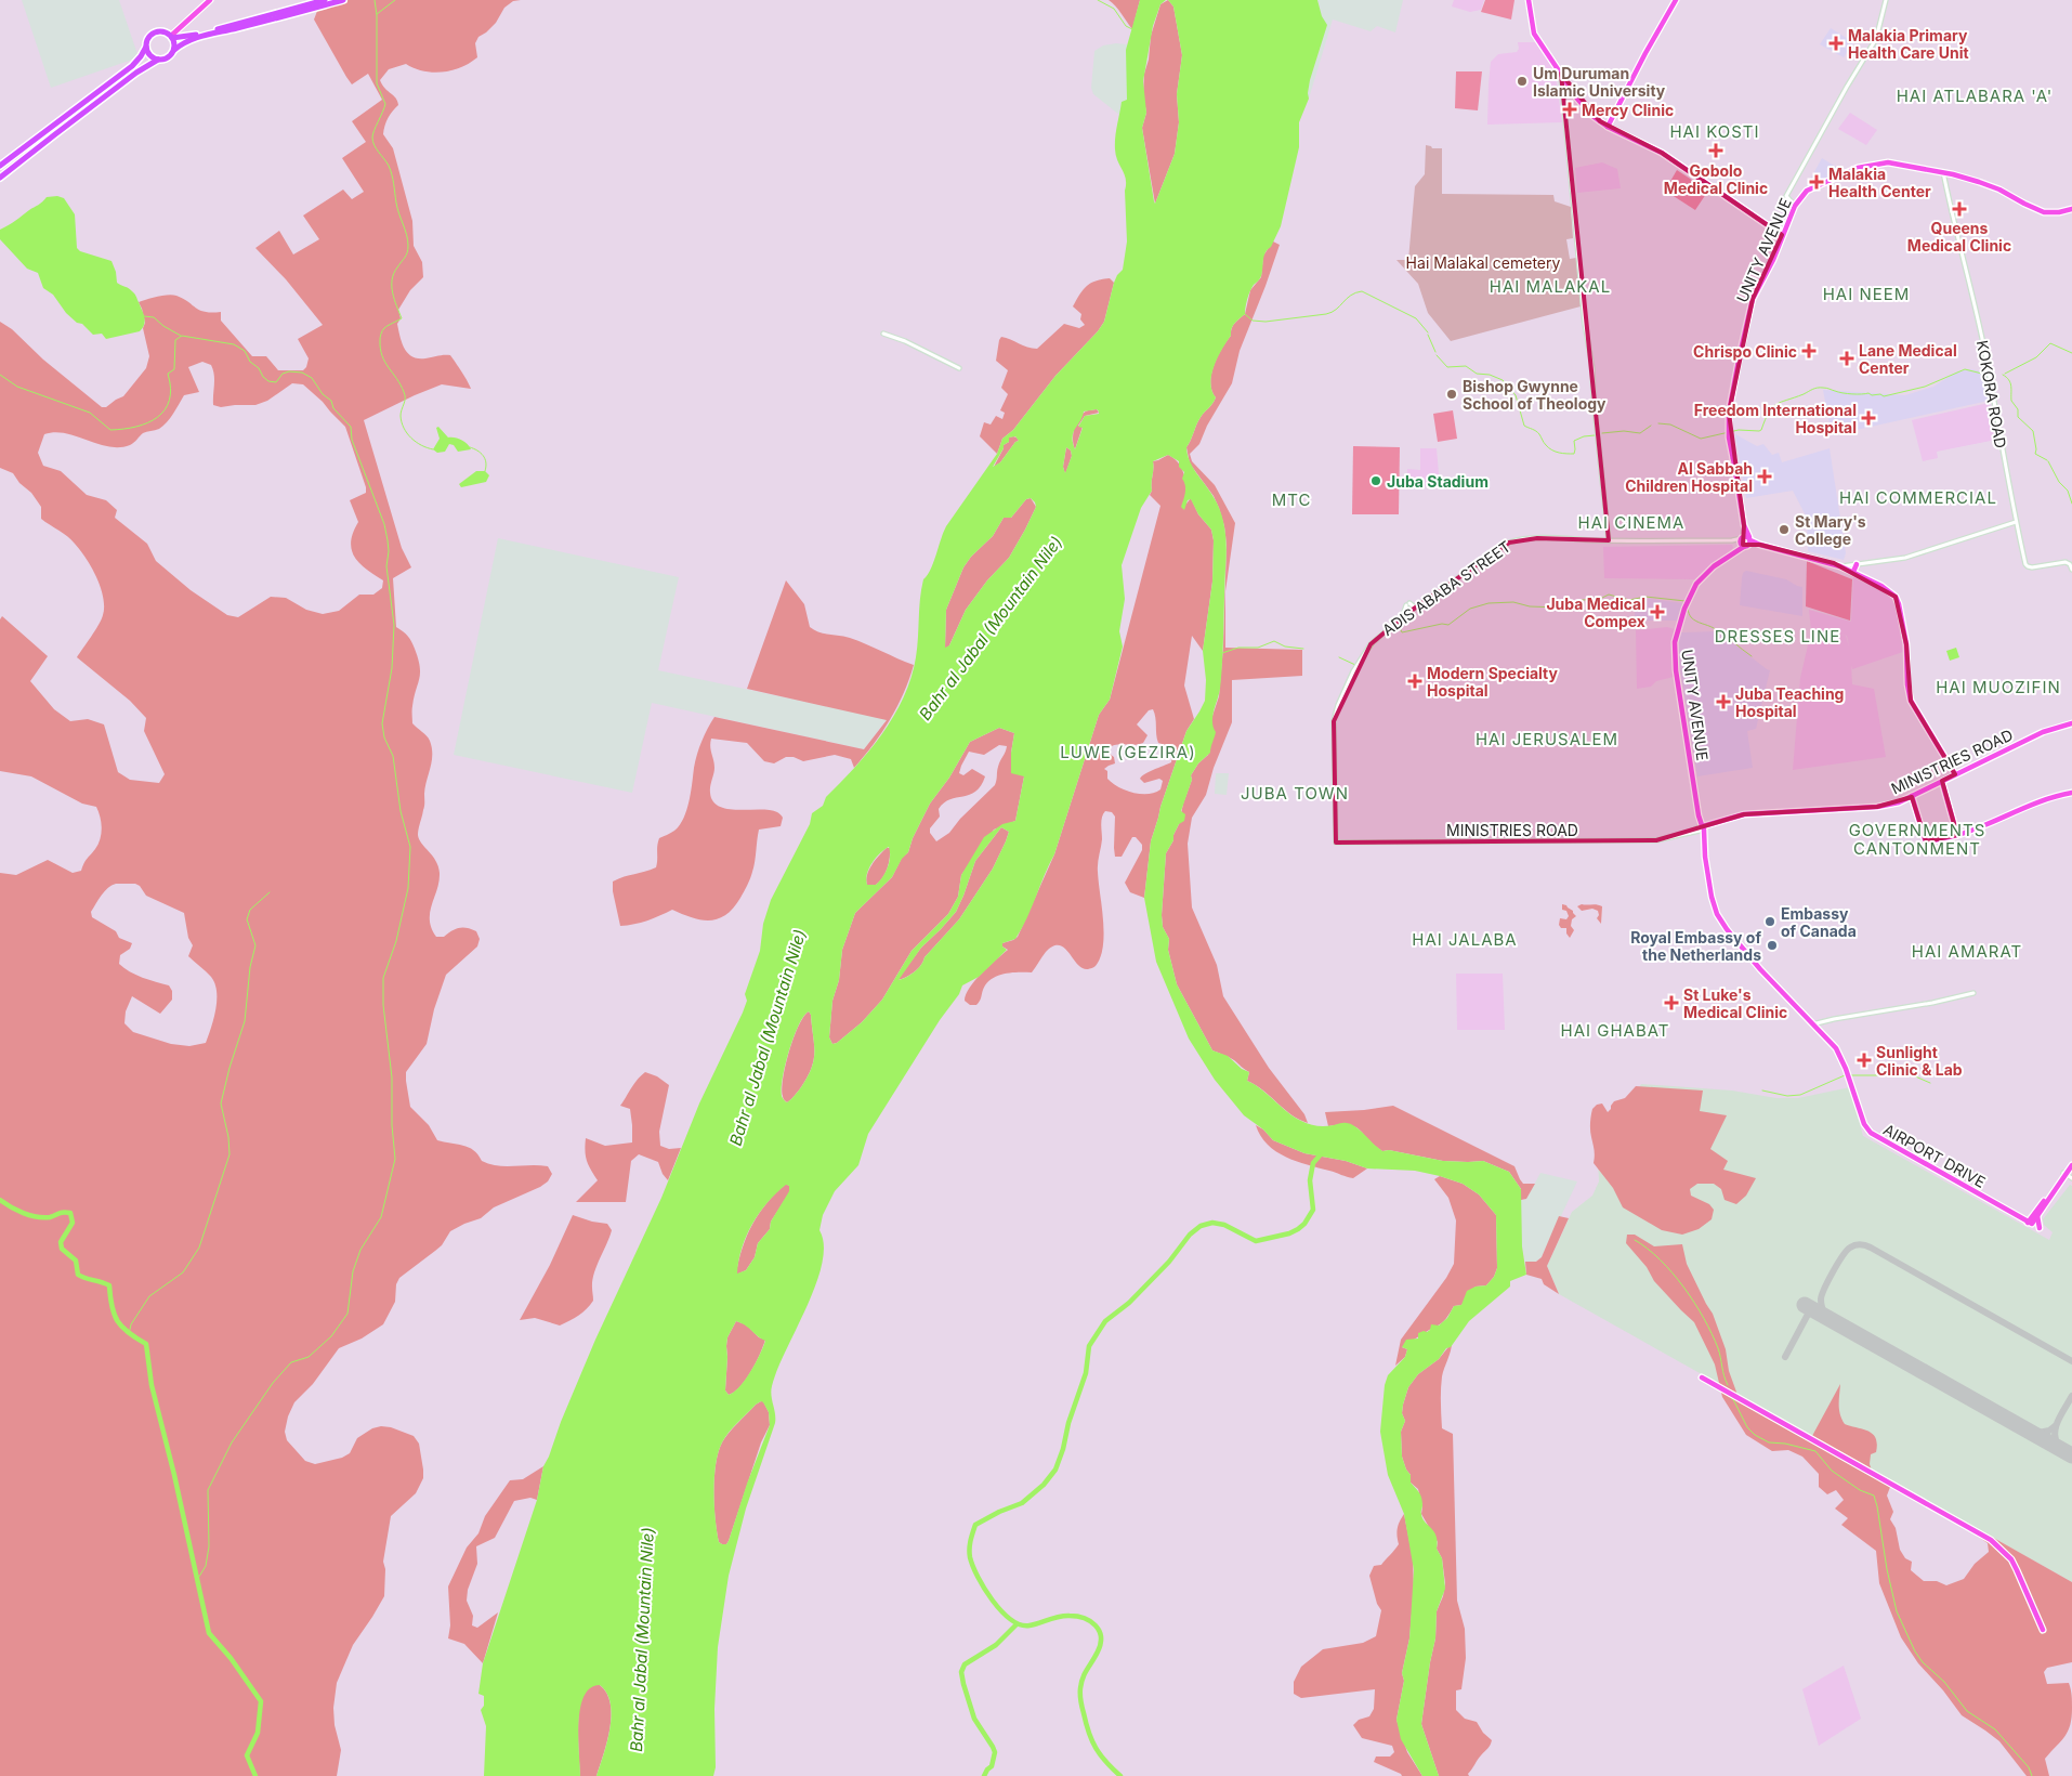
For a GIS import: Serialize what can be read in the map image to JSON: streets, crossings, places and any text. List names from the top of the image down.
{
  "streets": {
    "main road": ["UNITY AVENUE", "MINISTRIES ROAD", "AIRPORT DRIVE"],
    "street": ["KOKORA ROAD", "ADIS ABABA STREET"]
  },
  "crossings": [
    ["UNITY AVENUE", "KOKORA ROAD"],
    ["UNITY AVENUE", "ADIS ABABA STREET"],
    ["UNITY AVENUE", "MINISTRIES ROAD"],
    ["UNITY AVENUE", "AIRPORT DRIVE"],
    ["ADIS ABABA STREET", "MINISTRIES ROAD"],
    ["MINISTRIES ROAD", "AIRPORT DRIVE"]
  ],
  "districts": [
    "HAI ATLABARA 'A'",
    "HAI KOSTI",
    "HAI MALAKAL",
    "HAI NEEM",
    "HAI COMMERCIAL",
    "MTC",
    "HAI CINEMA",
    "DRESSES LINE",
    "HAI MUOZIFIN",
    "HAI JERUSALEM",
    "LUWE (GEZIRA)",
    "JUBA TOWN",
    "GOVERNMENTS CANTONMENT",
    "HAI JALABA",
    "HAI AMARAT",
    "HAI GHABAT"
  ],
  "water": ["Bahr al Jabal (Mountain Nile)"],
  "parks": ["Hai Malakal cemetery"],
  "places": {
    "health": [
      "Malakia Primary Health Care Unit",
      "Mercy Clinic",
      "Gobolo Medical Clinic",
      "Malakia Health Center",
      "Queens Medical Clinic",
      "Chrispo Clinic",
      "Lane Medical Center",
      "Freedom International Hospital",
      "Al Sabbah Children Hospital",
      "Juba Medical Compex",
      "Modern Specialty Hospital",
      "Juba Teaching Hospital",
      "St Luke's Medical Clinic",
      "Sunlight Clinic & Lab"
    ],
    "other": [
      "Um Duruman Islamic University",
      "Bishop Gwynne School of Theology",
      "Juba Stadium",
      "St Mary's College",
      "Embassy of Canada",
      "Royal Embassy of the Netherlands"
    ]
  }
}
